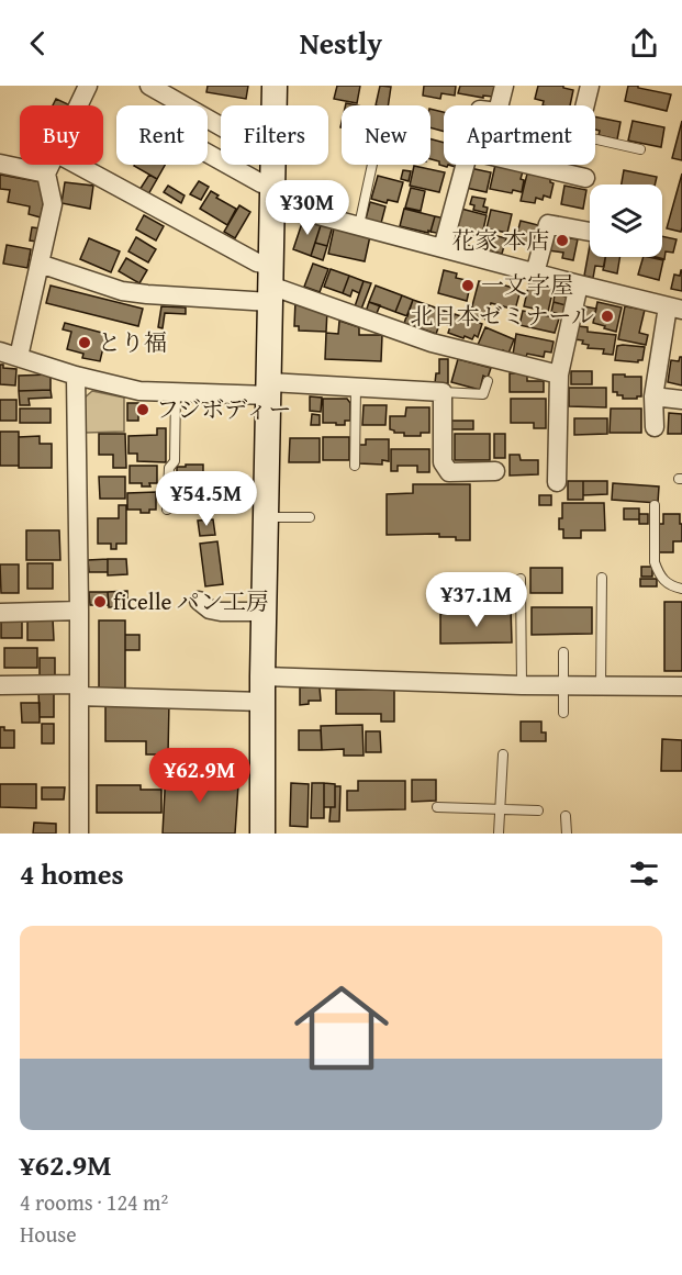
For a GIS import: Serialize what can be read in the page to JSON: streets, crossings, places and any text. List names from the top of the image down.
{
  "places": [
    "花家 本店",
    "一文字屋",
    "北日本ゼミナール",
    "とり福",
    "フジボディー",
    "ficelle パン工房"
  ],
  "page": {
    "header": "Nestly",
    "chip": [
      "Buy",
      "Rent",
      "Filters",
      "New",
      "Apartment"
    ],
    "price": [
      "¥30M",
      "¥54.5M",
      "¥37.1M",
      "¥62.9M"
    ],
    "heading": "4 homes",
    "list": [
      {
        "name": "¥62.9M",
        "note": "4 rooms · 124 m² · House"
      }
    ]
  }
}
